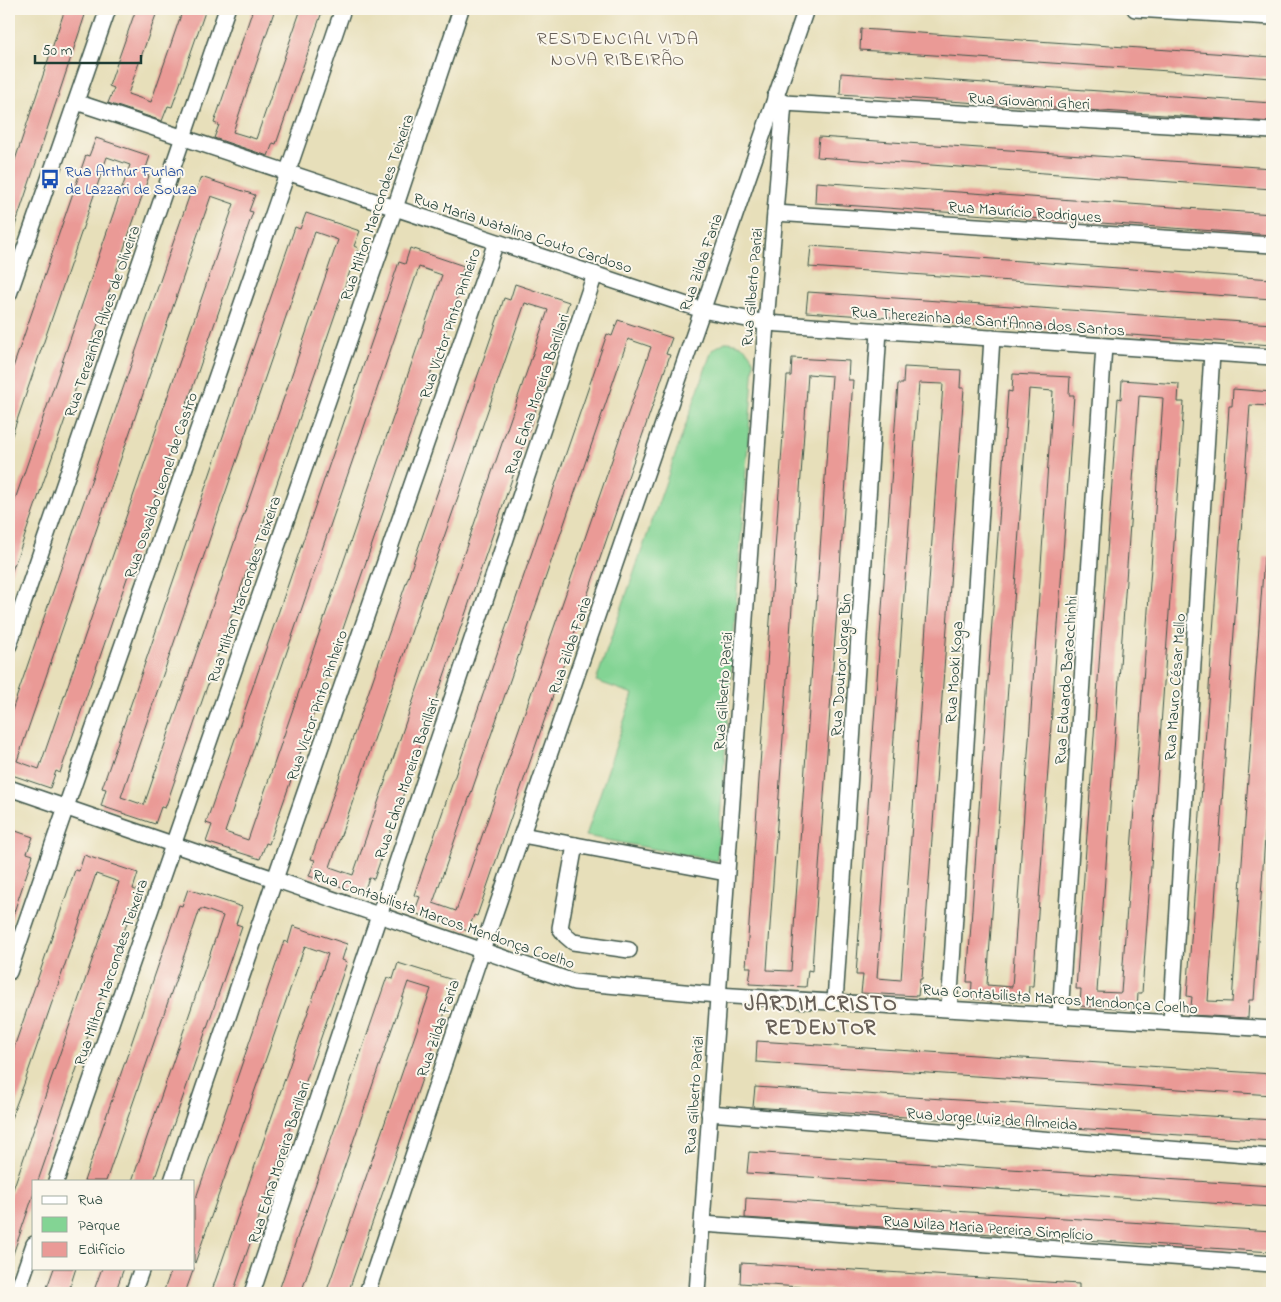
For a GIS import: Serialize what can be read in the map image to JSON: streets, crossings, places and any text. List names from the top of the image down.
{
  "streets": {
    "street": [
      "Rua Giovanni Gheri",
      "Rua Milton Marcondes Teixeira",
      "Rua Maurício Rodrigues",
      "Rua Maria Natalina Couto Cardoso",
      "Rua Zilda Faria",
      "Rua Gilberto Parizi",
      "Rua Therezinha de Sant'Anna dos Santos",
      "Rua Terezinha Alves de Oliveira",
      "Rua Victor Pinto Pinheiro",
      "Rua Edna Moreira Barillari",
      "Rua Osvaldo Leonel de Castro",
      "Rua Doutor Jorge Bin",
      "Rua Mooki Koga",
      "Rua Eduardo Baracchinhi",
      "Rua Mauro César Mello",
      "Rua Contabilista Marcos Mendonça Coelho",
      "Rua Jorge Luiz de Almeida",
      "Rua Nilza Maria Pereira Simplício"
    ]
  },
  "crossings": [
    ["Rua Giovanni Gheri", "Rua Zilda Faria"],
    ["Rua Giovanni Gheri", "Rua Gilberto Parizi"],
    ["Rua Milton Marcondes Teixeira", "Rua Maria Natalina Couto Cardoso"],
    ["Rua Milton Marcondes Teixeira", "Rua Contabilista Marcos Mendonça Coelho"],
    ["Rua Maurício Rodrigues", "Rua Gilberto Parizi"],
    ["Rua Maria Natalina Couto Cardoso", "Rua Zilda Faria"],
    ["Rua Maria Natalina Couto Cardoso", "Rua Therezinha de Sant'Anna dos Santos"],
    ["Rua Maria Natalina Couto Cardoso", "Rua Terezinha Alves de Oliveira"],
    ["Rua Maria Natalina Couto Cardoso", "Rua Victor Pinto Pinheiro"],
    ["Rua Maria Natalina Couto Cardoso", "Rua Edna Moreira Barillari"],
    ["Rua Maria Natalina Couto Cardoso", "Rua Osvaldo Leonel de Castro"],
    ["Rua Zilda Faria", "Rua Gilberto Parizi"],
    ["Rua Zilda Faria", "Rua Therezinha de Sant'Anna dos Santos"],
    ["Rua Zilda Faria", "Rua Contabilista Marcos Mendonça Coelho"],
    ["Rua Gilberto Parizi", "Rua Therezinha de Sant'Anna dos Santos"],
    ["Rua Gilberto Parizi", "Rua Contabilista Marcos Mendonça Coelho"],
    ["Rua Gilberto Parizi", "Rua Jorge Luiz de Almeida"],
    ["Rua Gilberto Parizi", "Rua Nilza Maria Pereira Simplício"],
    ["Rua Therezinha de Sant'Anna dos Santos", "Rua Doutor Jorge Bin"],
    ["Rua Therezinha de Sant'Anna dos Santos", "Rua Mooki Koga"],
    ["Rua Therezinha de Sant'Anna dos Santos", "Rua Eduardo Baracchinhi"],
    ["Rua Therezinha de Sant'Anna dos Santos", "Rua Mauro César Mello"],
    ["Rua Victor Pinto Pinheiro", "Rua Contabilista Marcos Mendonça Coelho"],
    ["Rua Edna Moreira Barillari", "Rua Contabilista Marcos Mendonça Coelho"],
    ["Rua Osvaldo Leonel de Castro", "Rua Contabilista Marcos Mendonça Coelho"],
    ["Rua Doutor Jorge Bin", "Rua Contabilista Marcos Mendonça Coelho"],
    ["Rua Mooki Koga", "Rua Contabilista Marcos Mendonça Coelho"],
    ["Rua Eduardo Baracchinhi", "Rua Contabilista Marcos Mendonça Coelho"],
    ["Rua Mauro César Mello", "Rua Contabilista Marcos Mendonça Coelho"]
  ],
  "districts": ["RESIDENCIAL VIDA NOVA RIBEIRÃO", "JARDIM CRISTO REDENTOR"],
  "places": {
    "bus stop": ["Rua Arthur Furlan de Lazzari de Souza"]
  },
  "legend": ["Rua", "Parque", "Edifício"],
  "scale_bar": "50 m"
}
